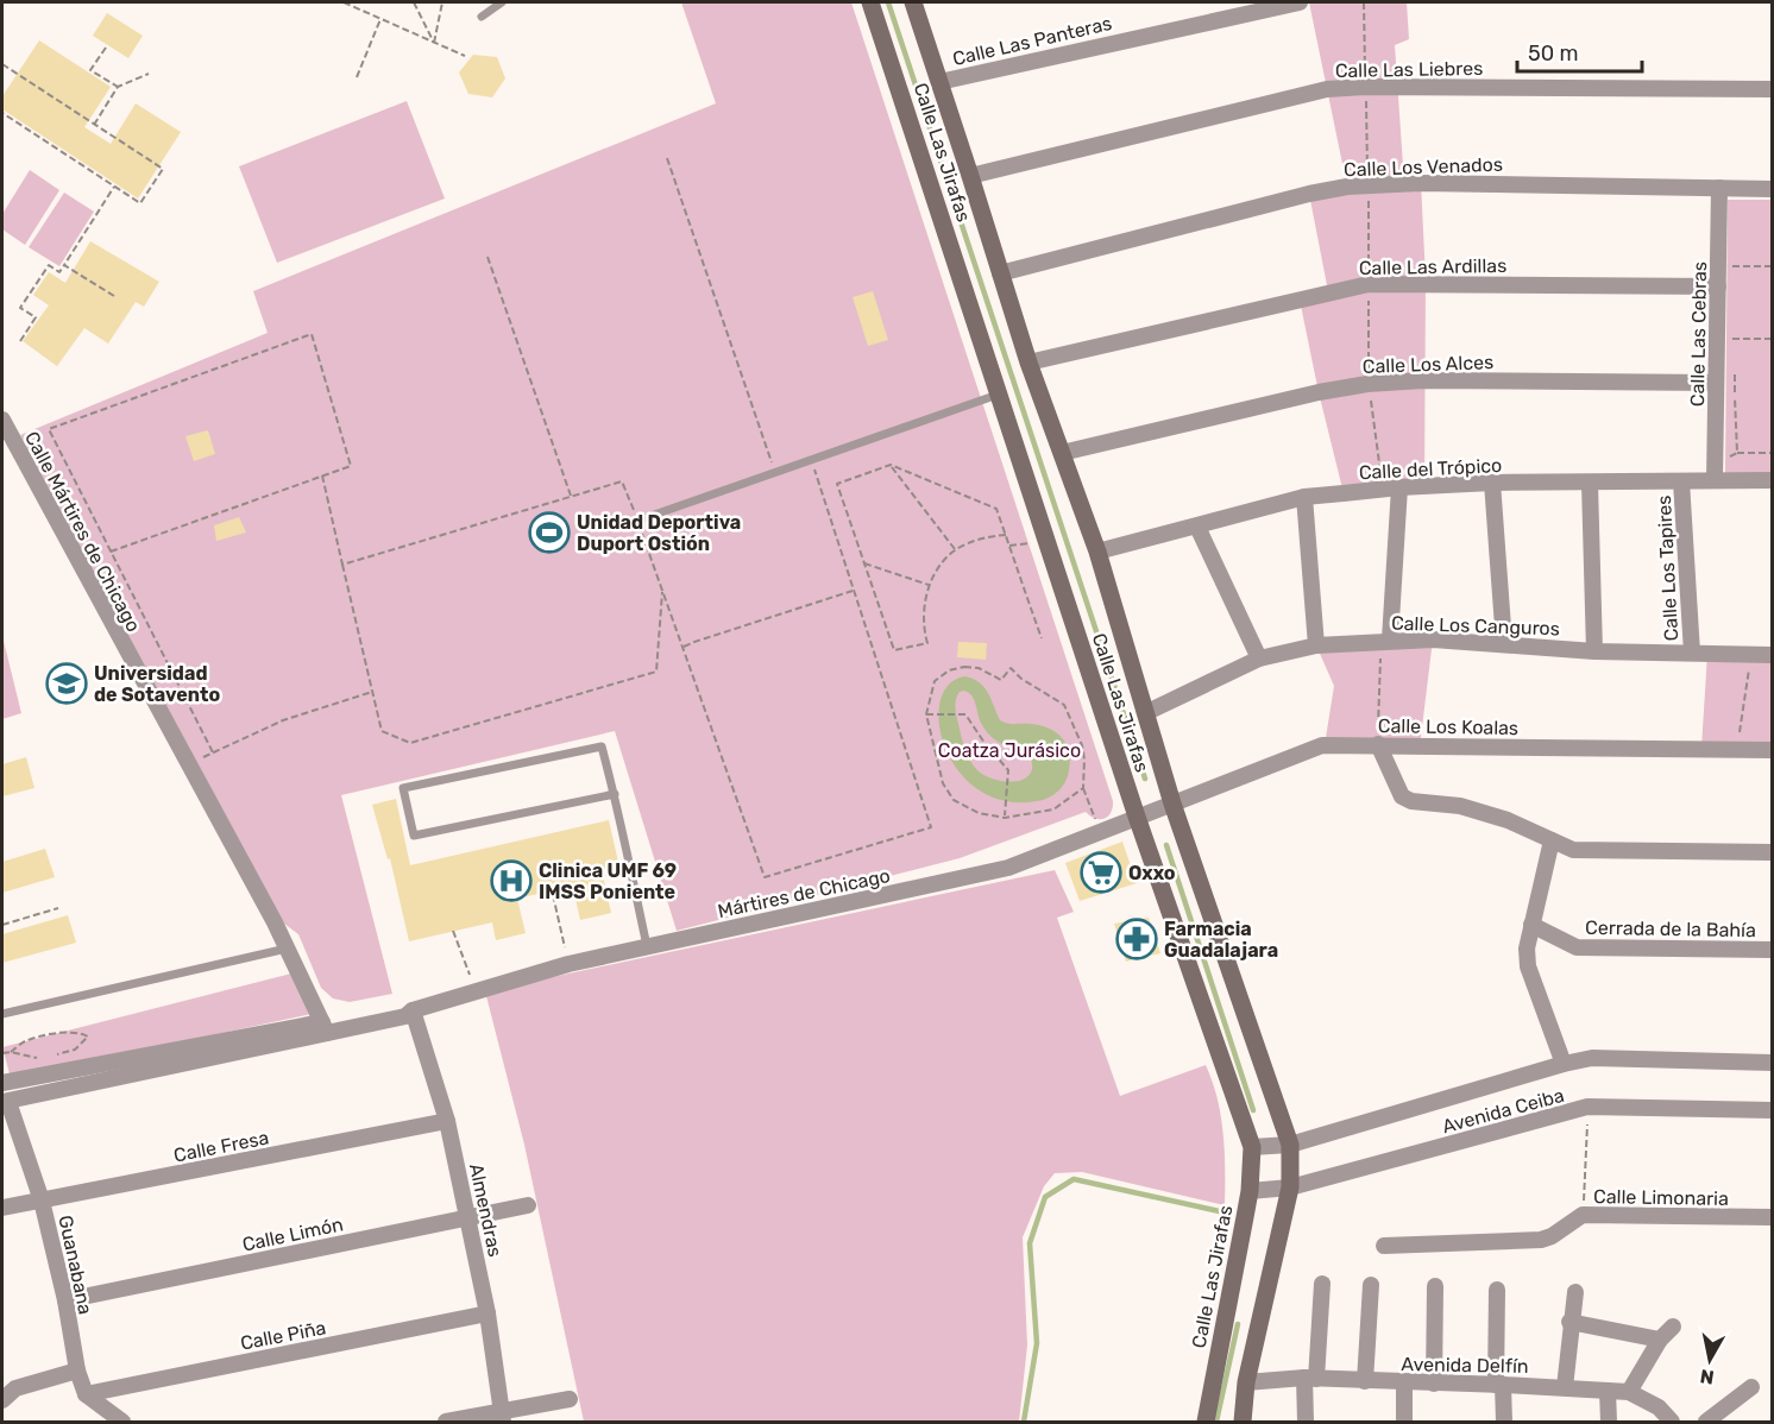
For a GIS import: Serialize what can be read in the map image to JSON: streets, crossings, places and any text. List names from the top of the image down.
{
  "streets": {
    "main road": ["Calle Las Jirafas"],
    "street": [
      "Calle Las Panteras",
      "Calle Las Liebres",
      "Calle Los Venados",
      "Calle Las Ardillas",
      "Calle Las Cebras",
      "Calle Los Alces",
      "Calle del Trópico",
      "Calle Mártires de Chicago",
      "Calle Los Tapires",
      "Calle Los Canguros",
      "Calle Los Koalas",
      "Mártires de Chicago",
      "Cerrada de la Bahía",
      "Avenida Ceiba",
      "Calle Fresa",
      "Calle Limonaria",
      "Almendras",
      "Calle Limón",
      "Guanabana",
      "Calle Piña",
      "Avenida Delfín"
    ]
  },
  "crossings": [
    ["Calle Las Panteras", "Calle Las Jirafas"],
    ["Calle Las Liebres", "Calle Las Jirafas"],
    ["Calle Las Jirafas", "Calle Los Venados"],
    ["Calle Las Jirafas", "Calle Las Ardillas"],
    ["Calle Las Jirafas", "Calle Los Alces"],
    ["Calle Las Jirafas", "Calle del Trópico"],
    ["Calle Las Jirafas", "Calle Los Canguros"],
    ["Calle Las Jirafas", "Calle Los Koalas"],
    ["Calle Las Jirafas", "Mártires de Chicago"],
    ["Calle Las Jirafas", "Avenida Ceiba"],
    ["Calle Las Jirafas", "Avenida Delfín"],
    ["Calle Los Venados", "Calle Las Cebras"],
    ["Calle Las Ardillas", "Calle Las Cebras"],
    ["Calle Las Cebras", "Calle Los Alces"],
    ["Calle Las Cebras", "Calle del Trópico"],
    ["Calle del Trópico", "Calle Los Tapires"],
    ["Calle Los Tapires", "Calle Los Canguros"],
    ["Calle Los Koalas", "Mártires de Chicago"],
    ["Calle Fresa", "Almendras"],
    ["Calle Fresa", "Guanabana"],
    ["Almendras", "Calle Limón"],
    ["Almendras", "Calle Piña"],
    ["Calle Limón", "Guanabana"],
    ["Guanabana", "Calle Piña"]
  ],
  "parks": ["Coatza Jurásico"],
  "places": {
    "sports": ["Unidad Deportiva Duport Ostión"],
    "school or university": ["Universidad de Sotavento"],
    "supermarket": ["Oxxo"],
    "hospital": ["Clinica UMF 69 IMSS Poniente"],
    "pharmacy": ["Farmacia Guadalajara"]
  },
  "scale_bar": "50 m",
  "north": "bottom"
}
